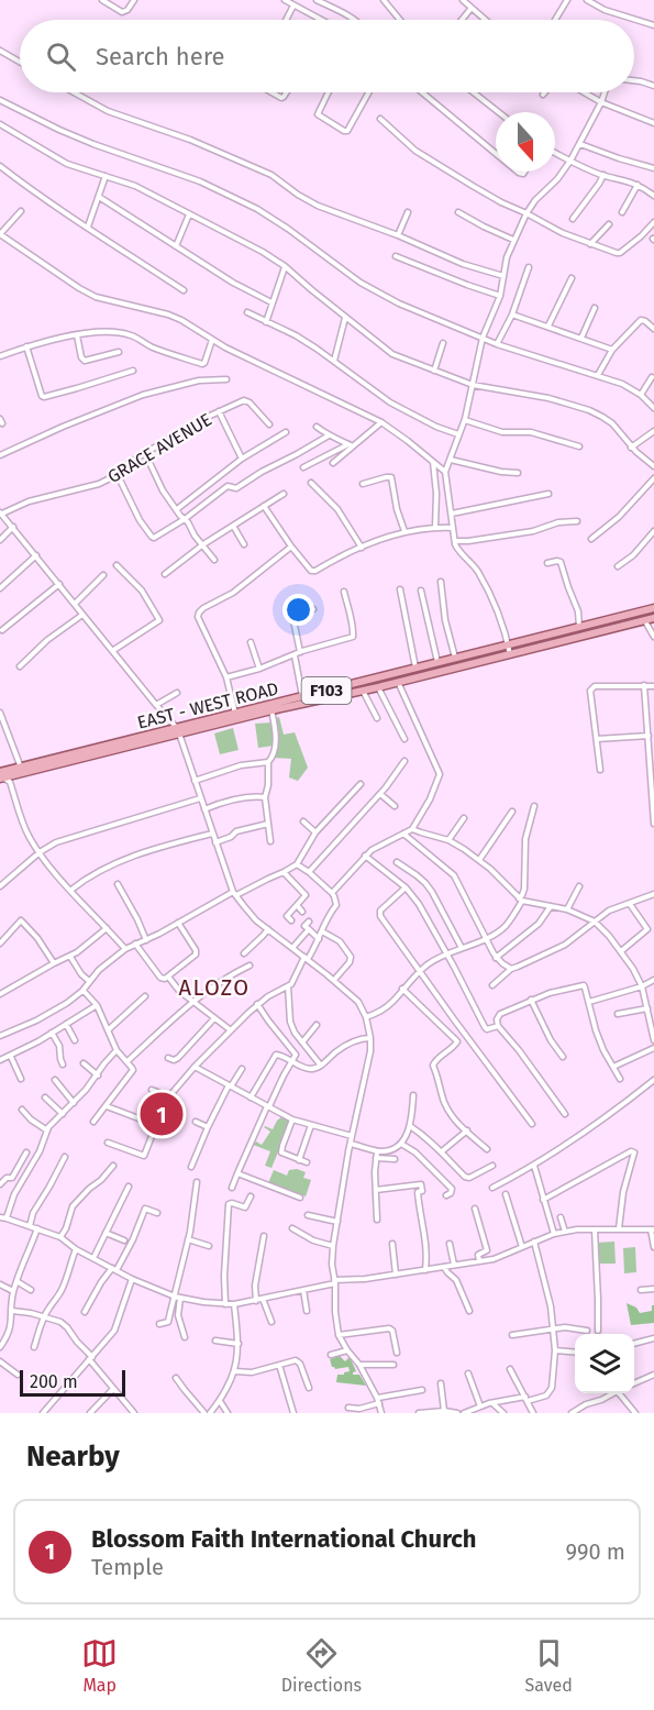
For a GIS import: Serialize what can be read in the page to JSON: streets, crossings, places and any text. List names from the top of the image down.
{
  "streets": {
    "main road": ["F103", "EAST - WEST ROAD"],
    "street": ["GRACE AVENUE"]
  },
  "districts": ["ALOZO"],
  "scale_bar": "200 m",
  "north": "bottom",
  "page": {
    "search": "Search here",
    "pins": "1",
    "scale": "200 m",
    "heading": "Nearby",
    "list": [
      {
        "mark": "1",
        "name": "Blossom Faith International Church",
        "note": "Temple",
        "value": "990 m"
      }
    ],
    "nav": ["Map", "Directions", "Saved"]
  }
}
